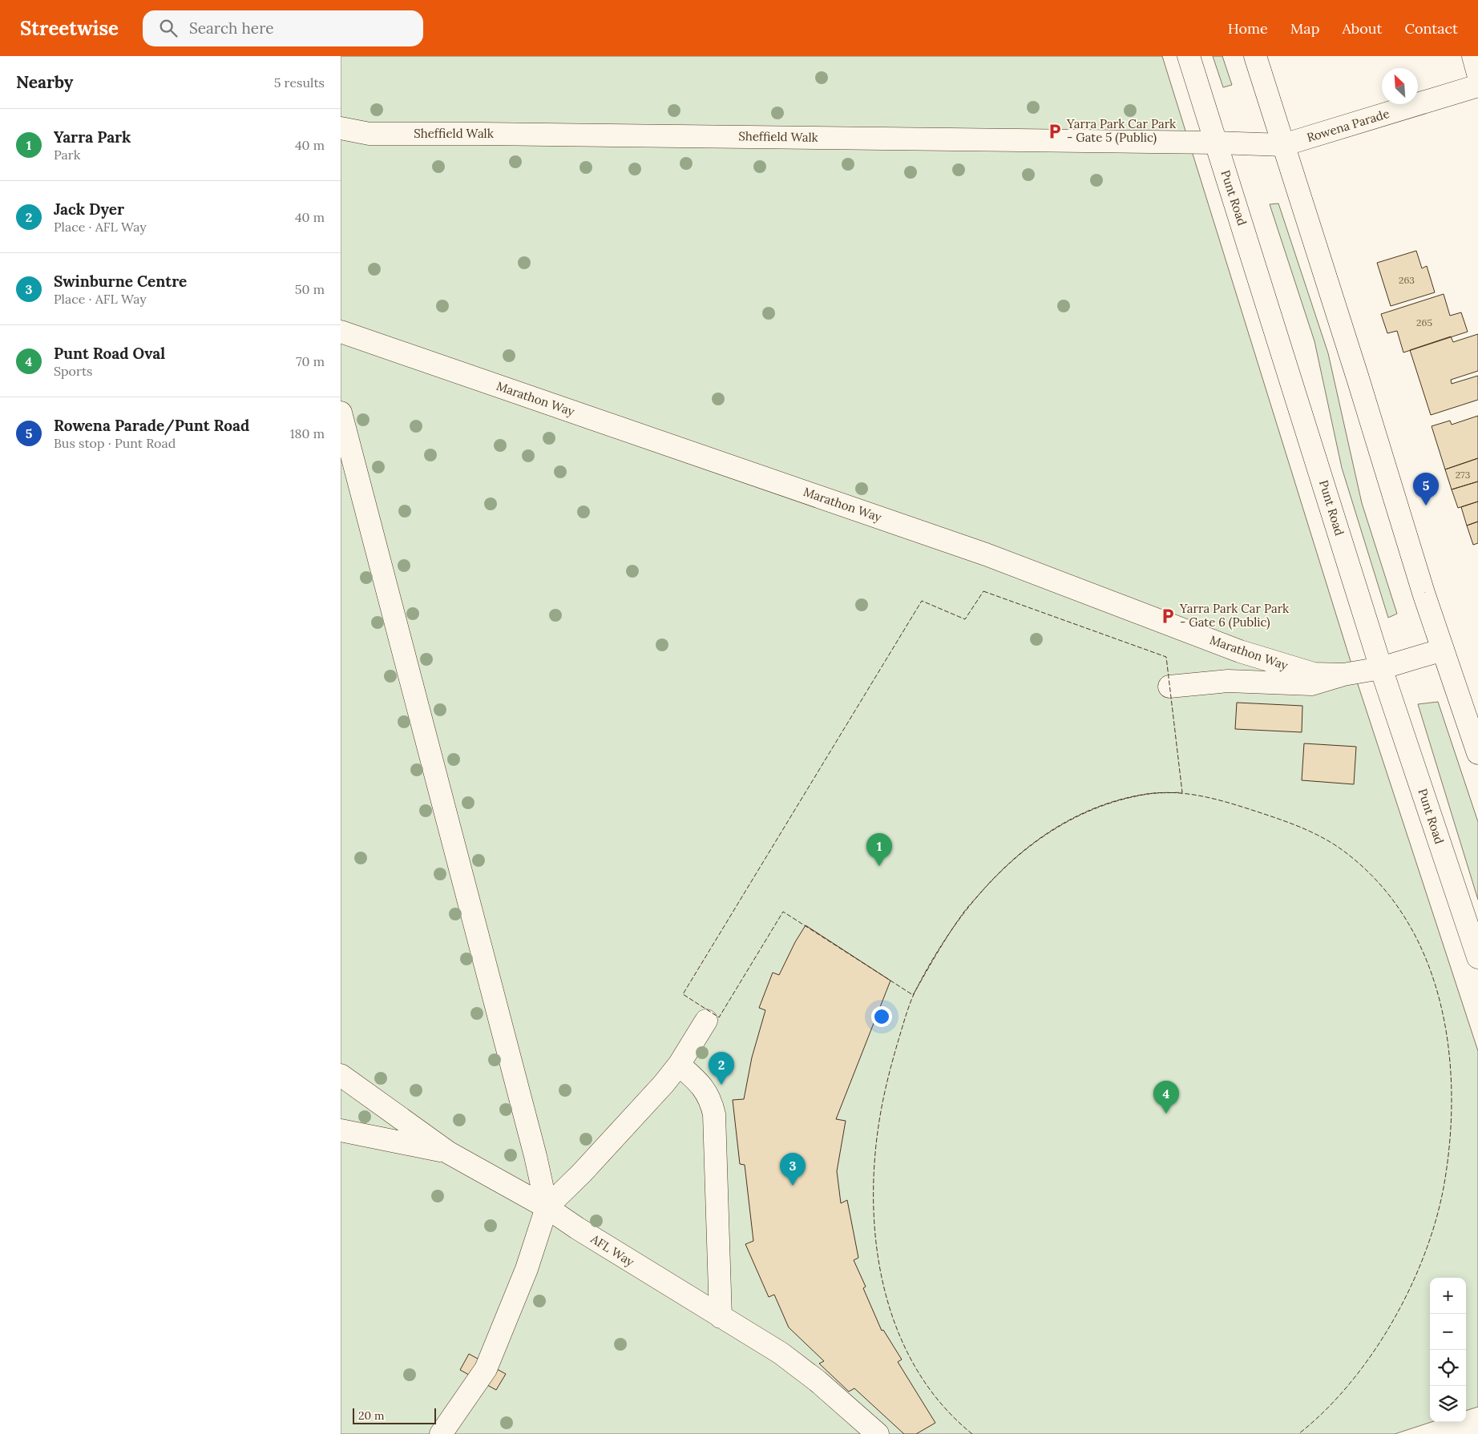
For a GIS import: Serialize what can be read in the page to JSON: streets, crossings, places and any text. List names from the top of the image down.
{
  "streets": {
    "main road": [
      "Rowena Parade",
      "Sheffield Walk",
      "Punt Road",
      "Marathon Way",
      "AFL Way"
    ]
  },
  "crossings": [
    ["Rowena Parade", "Sheffield Walk"],
    ["Rowena Parade", "Punt Road"],
    ["Sheffield Walk", "Punt Road"]
  ],
  "places": {
    "parking": ["Yarra Park Car Park - Gate 5 (Public)", "Yarra Park Car Park - Gate 6 (Public)"]
  },
  "house_numbers": ["263", "265", "273"],
  "scale_bar": "20 m",
  "north": "top left",
  "page": {
    "header": "Streetwise",
    "search": "Search here",
    "nav": [
      "Home",
      "Map",
      "About",
      "Contact"
    ],
    "heading": ["Nearby", "5 results"],
    "list": [
      {
        "mark": "1",
        "name": "Yarra Park",
        "note": "Park",
        "value": "40 m"
      },
      {
        "mark": "2",
        "name": "Jack Dyer",
        "note": "Place · AFL Way",
        "value": "40 m"
      },
      {
        "mark": "3",
        "name": "Swinburne Centre",
        "note": "Place · AFL Way",
        "value": "50 m"
      },
      {
        "mark": "4",
        "name": "Punt Road Oval",
        "note": "Sports",
        "value": "70 m"
      },
      {
        "mark": "5",
        "name": "Rowena Parade/Punt Road",
        "note": "Bus stop · Punt Road",
        "value": "180 m"
      }
    ],
    "pins": [
      "5",
      "1",
      "2",
      "4",
      "3"
    ],
    "map_buttons": ["+", "−"],
    "scale": "20 m"
  }
}
